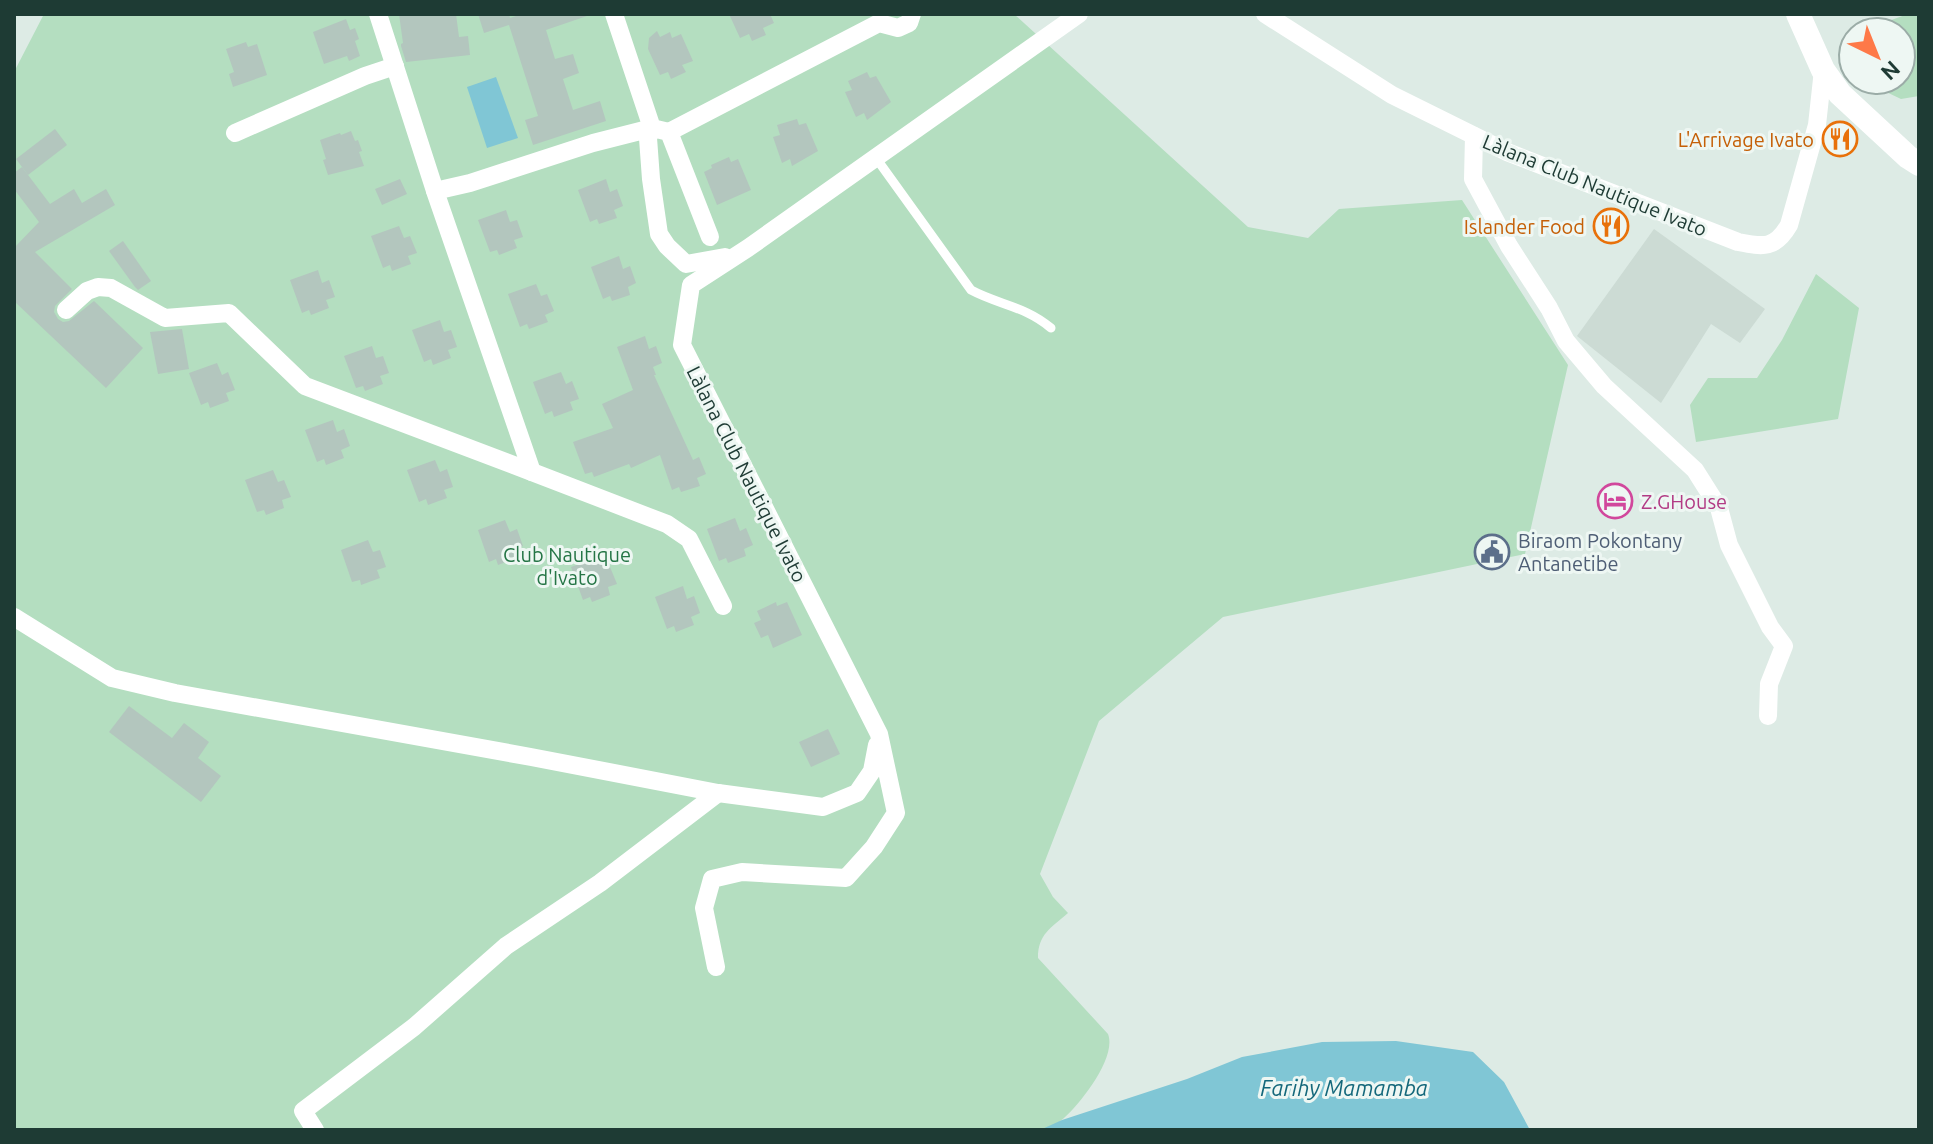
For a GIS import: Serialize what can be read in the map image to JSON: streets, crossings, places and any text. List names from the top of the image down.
{
  "streets": {
    "street": ["Làlana Club Nautique Ivato"]
  },
  "water": ["Farihy Mamamba"],
  "parks": ["Club Nautique d'Ivato"],
  "places": {
    "restaurant": ["L'Arrivage Ivato", "Islander Food"],
    "hotel": ["Z.GHouse"],
    "public building": ["Biraom Pokontany Antanetibe"]
  },
  "north": "bottom right"
}
